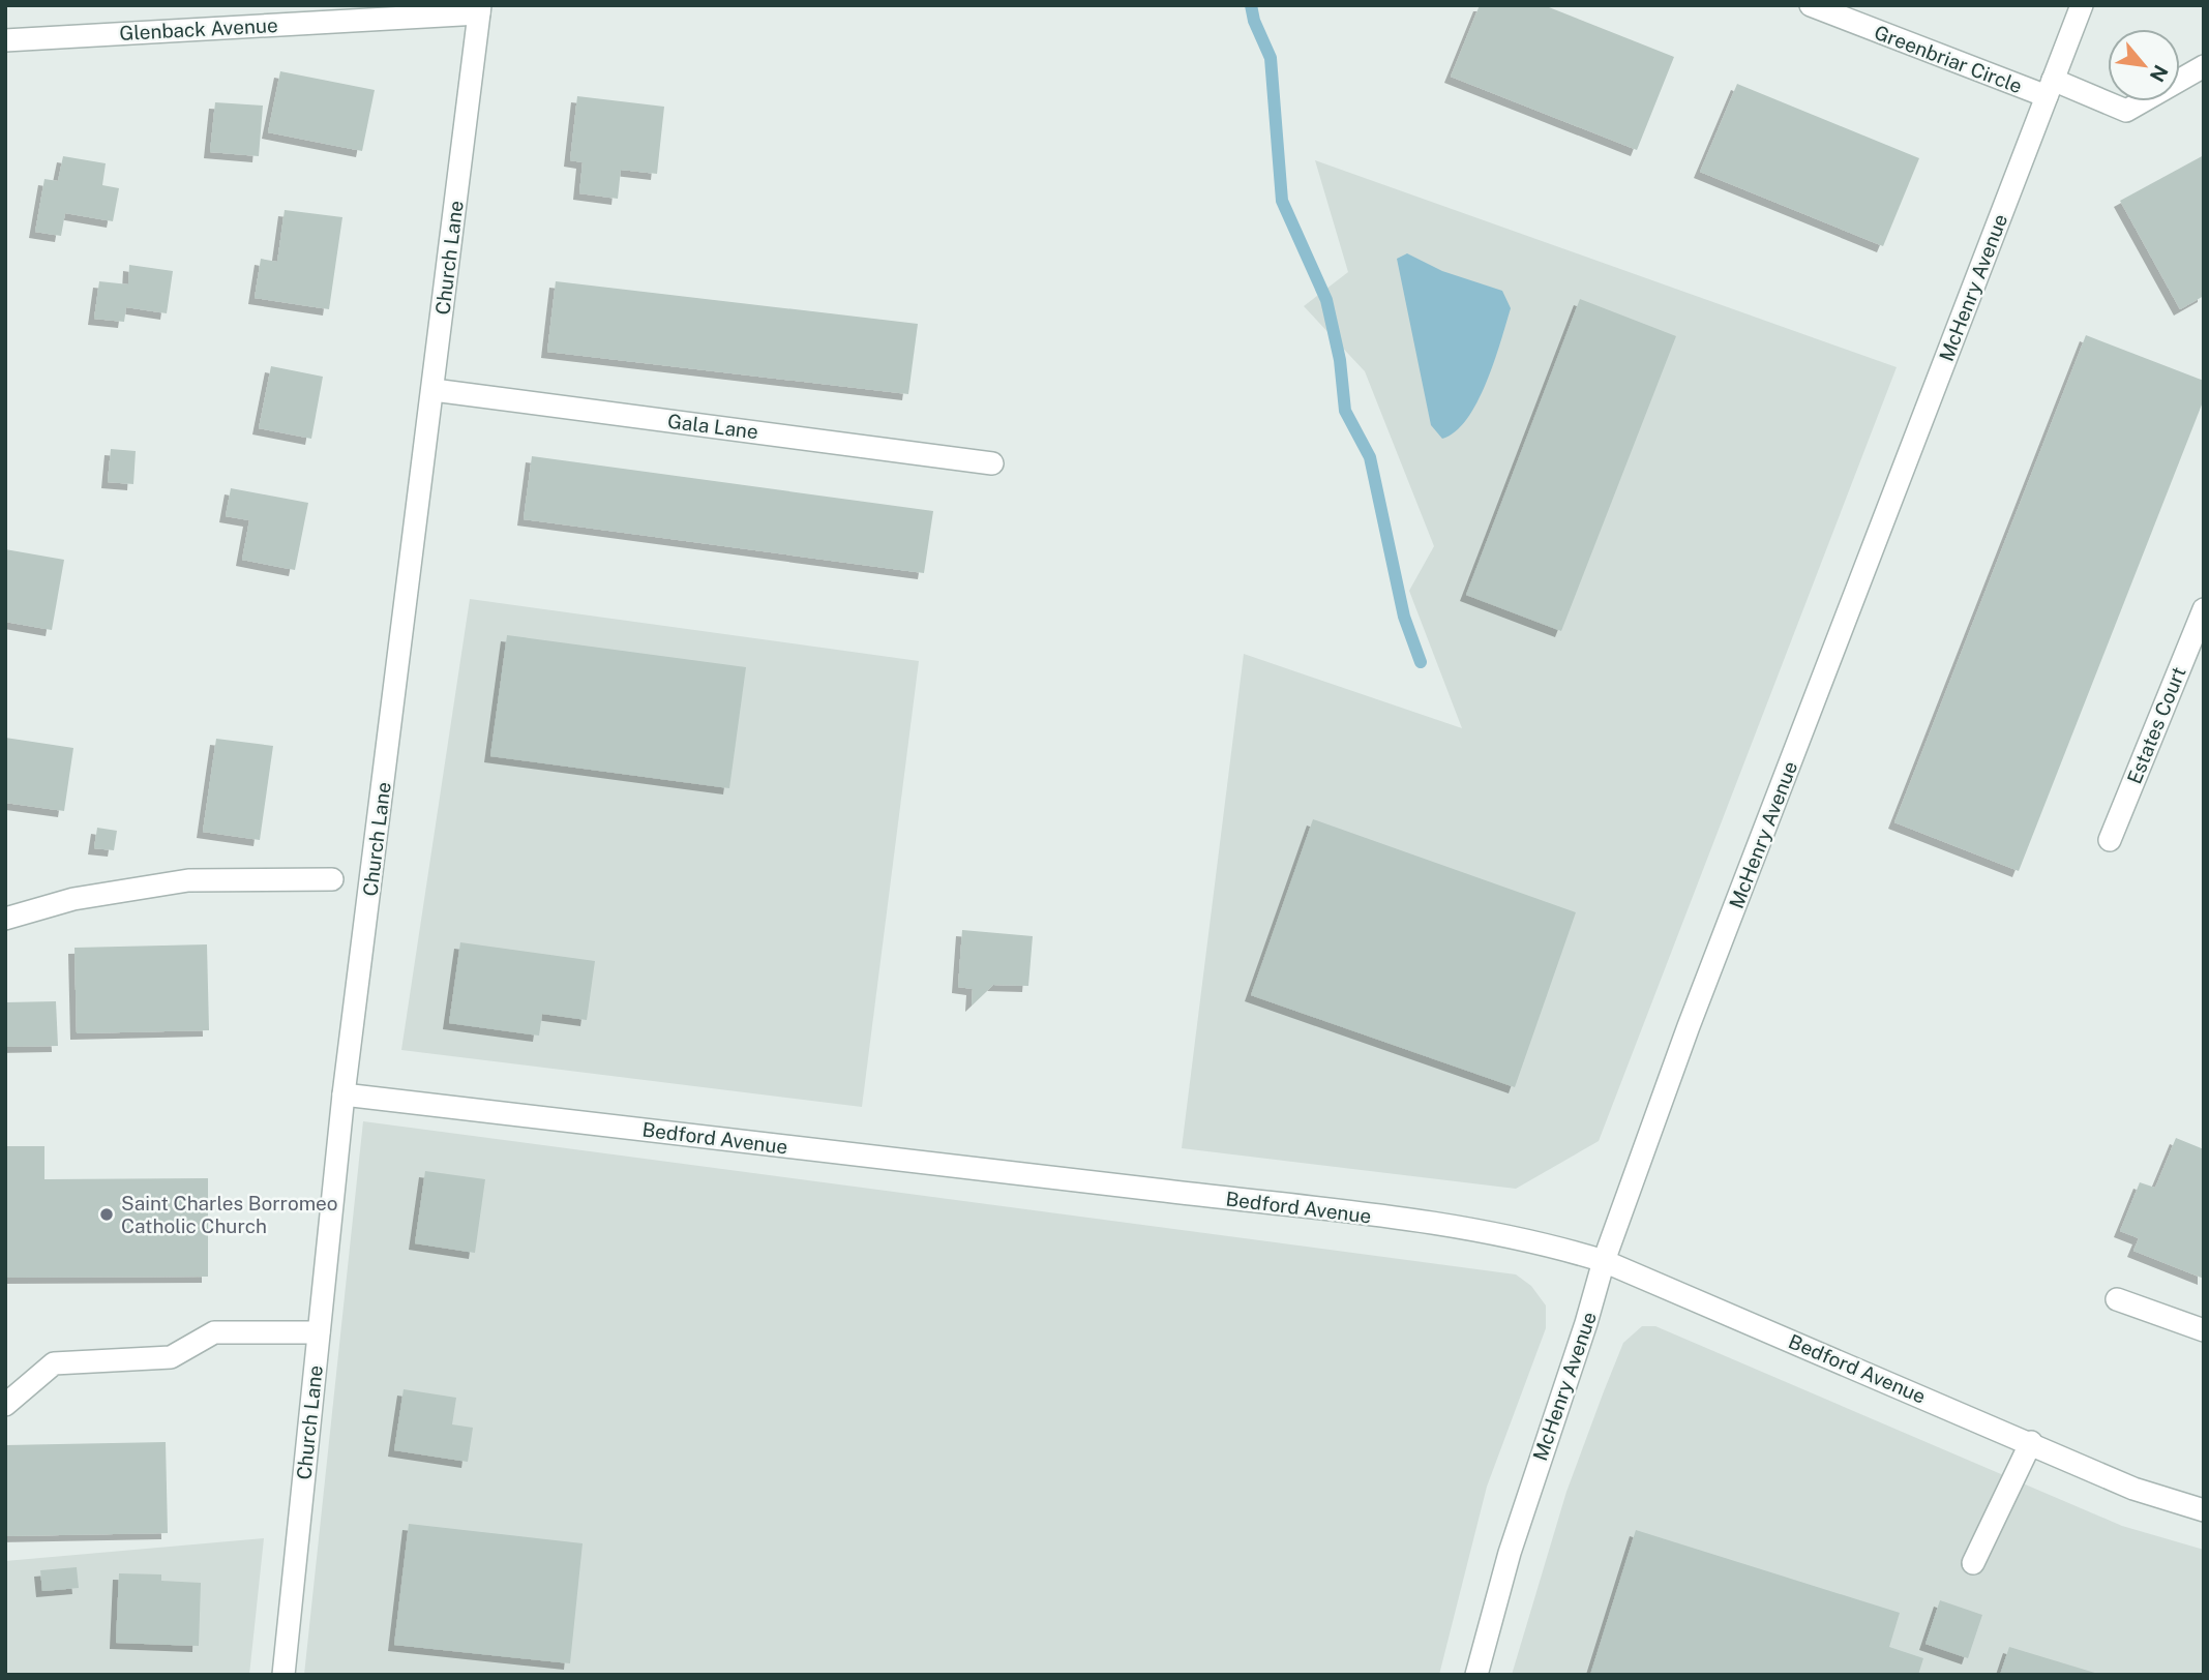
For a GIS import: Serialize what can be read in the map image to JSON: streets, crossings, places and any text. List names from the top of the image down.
{
  "streets": {
    "street": [
      "Glenback Avenue",
      "Greenbriar Circle",
      "Church Lane",
      "McHenry Avenue",
      "Gala Lane",
      "Estates Court",
      "Bedford Avenue"
    ]
  },
  "crossings": [
    ["Glenback Avenue", "Church Lane"],
    ["Greenbriar Circle", "McHenry Avenue"],
    ["Church Lane", "Gala Lane"],
    ["Church Lane", "Bedford Avenue"],
    ["McHenry Avenue", "Bedford Avenue"]
  ],
  "places": ["Saint Charles Borromeo Catholic Church"],
  "north": "bottom right"
}
